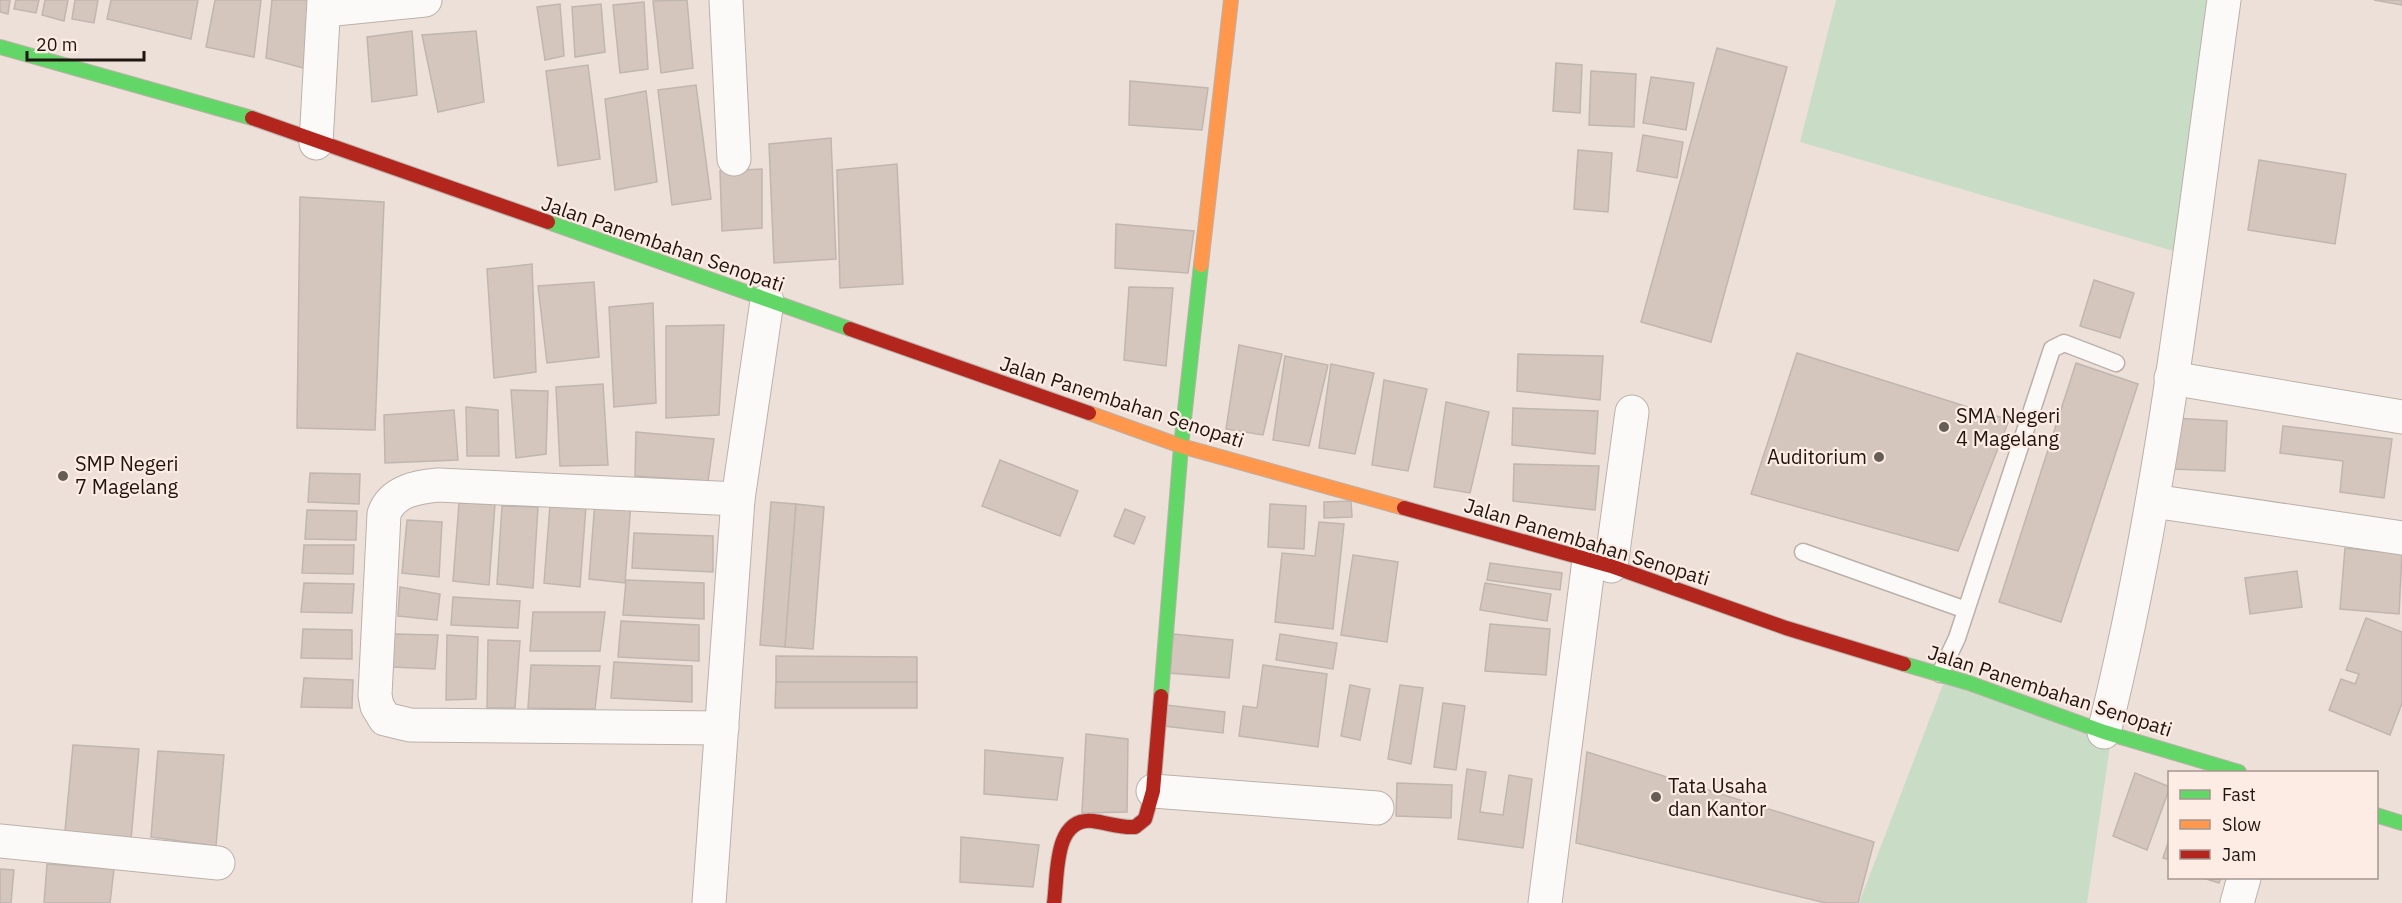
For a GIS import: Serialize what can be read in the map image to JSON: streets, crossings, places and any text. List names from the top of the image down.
{
  "streets": {
    "main road": ["Jalan Panembahan Senopati"]
  },
  "places": [
    "SMA Negeri 4 Magelang",
    "Auditorium",
    "SMP Negeri 7 Magelang",
    "Tata Usaha dan Kantor"
  ],
  "legend": ["Fast", "Slow", "Jam"],
  "scale_bar": "20 m"
}
